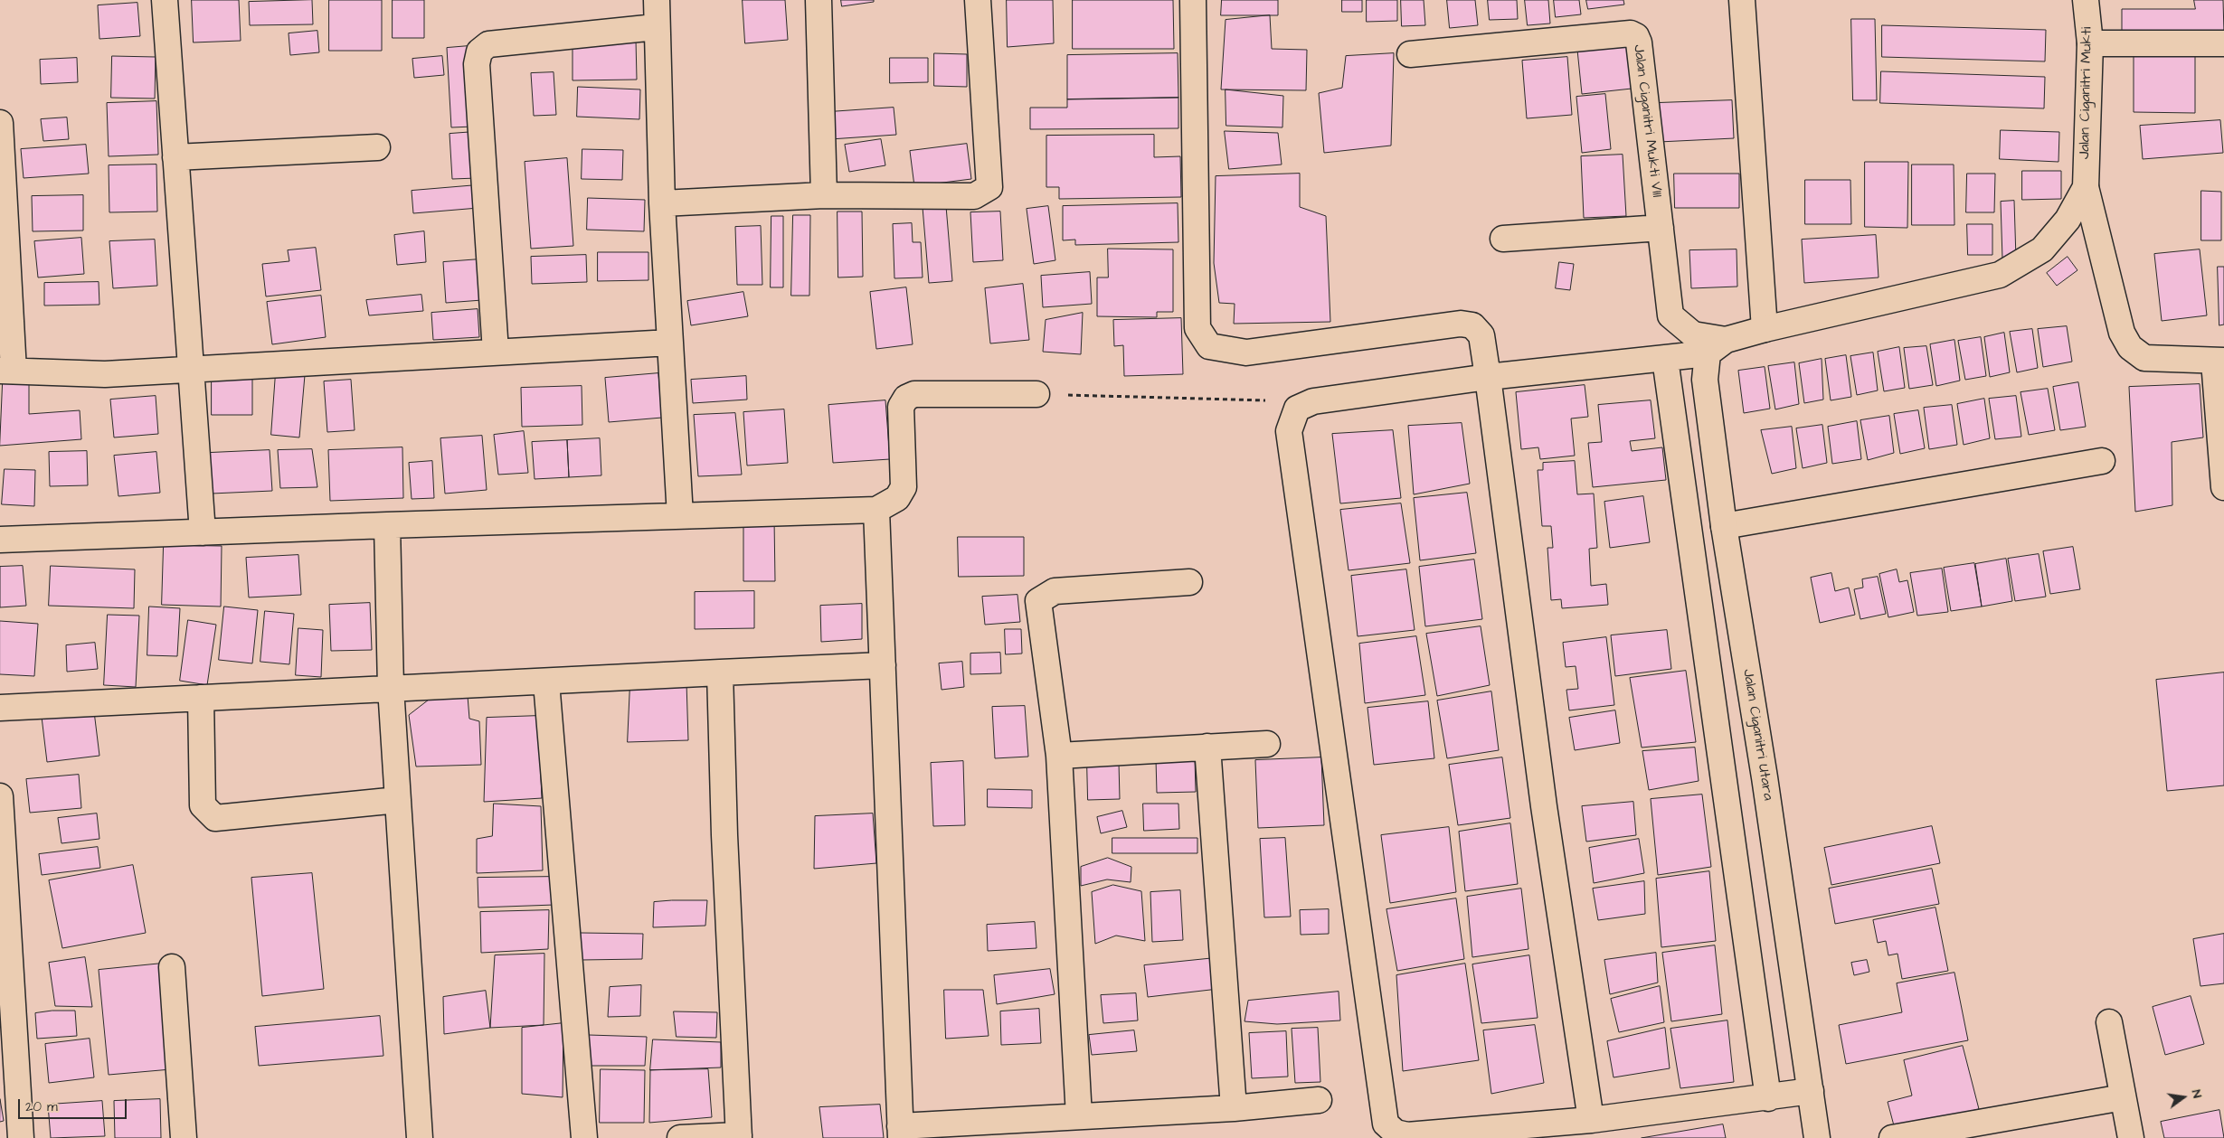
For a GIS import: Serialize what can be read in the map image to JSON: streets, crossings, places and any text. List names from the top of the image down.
{
  "streets": {
    "street": ["Jalan Ciganitri Mukti", "Jalan Ciganitri Mukti VIII", "Jalan Ciganitri Utara"]
  },
  "crossings": [
    ["Jalan Ciganitri Mukti VIII", "Jalan Ciganitri Utara"]
  ],
  "scale_bar": "20 m",
  "north": "right"
}
